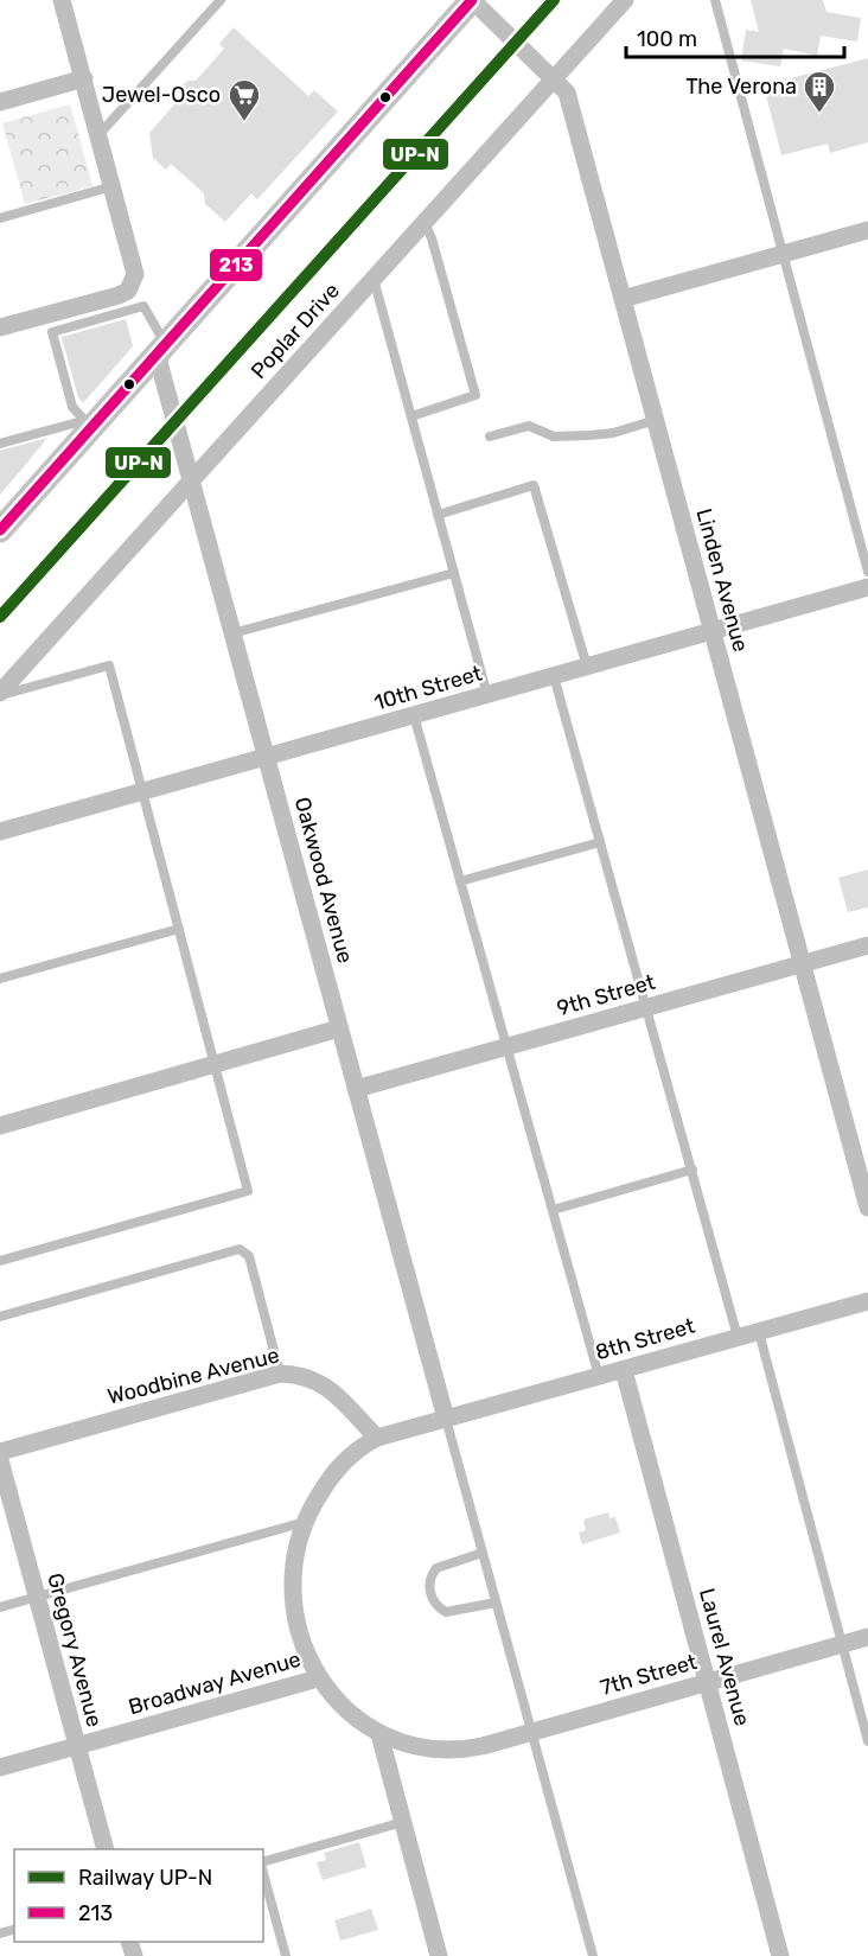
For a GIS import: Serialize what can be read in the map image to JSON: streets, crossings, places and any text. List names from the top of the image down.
{
  "streets": {
    "street": [
      "Poplar Drive",
      "Linden Avenue",
      "10th Street",
      "Oakwood Avenue",
      "9th Street",
      "8th Street",
      "Woodbine Avenue",
      "Gregory Avenue",
      "Laurel Avenue",
      "7th Street",
      "Broadway Avenue"
    ]
  },
  "crossings": [
    ["Poplar Drive", "Linden Avenue"],
    ["Poplar Drive", "Oakwood Avenue"],
    ["Linden Avenue", "10th Street"],
    ["Linden Avenue", "9th Street"],
    ["10th Street", "Oakwood Avenue"],
    ["Oakwood Avenue", "9th Street"],
    ["Oakwood Avenue", "8th Street"],
    ["8th Street", "Woodbine Avenue"],
    ["8th Street", "Laurel Avenue"],
    ["8th Street", "7th Street"],
    ["8th Street", "Broadway Avenue"],
    ["Gregory Avenue", "Broadway Avenue"],
    ["Laurel Avenue", "7th Street"],
    ["7th Street", "Broadway Avenue"]
  ],
  "places": {
    "building": ["The Verona"],
    "supermarket": ["Jewel-Osco"]
  },
  "lines": ["rail line UP-N", "transit line 213"],
  "legend": ["Railway UP-N", "213"],
  "scale_bar": "100 m"
}
